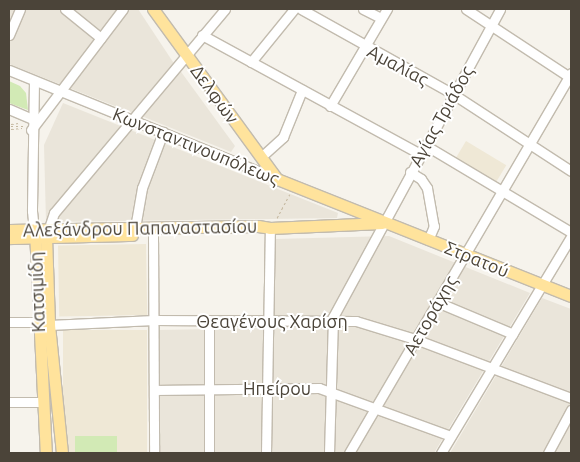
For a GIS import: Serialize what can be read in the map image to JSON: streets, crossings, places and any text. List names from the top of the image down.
{
  "streets": {
    "main road": [
      "Δελφών",
      "Κωνσταντινουπόλεως",
      "Αλεξάνδρου Παπαναστασίου",
      "Στρατού",
      "Κατσιμίδη"
    ],
    "street": [
      "Αμαλίας",
      "Αγίας Τριάδος",
      "Αετοράχης",
      "Θεαγένους Χαρίση",
      "Ηπείρου"
    ]
  },
  "crossings": [
    ["Αμαλίας", "Αγίας Τριάδος"],
    ["Αμαλίας", "Αετοράχης"],
    ["Δελφών", "Κωνσταντινουπόλεως"],
    ["Αγίας Τριάδος", "Κωνσταντινουπόλεως"],
    ["Αγίας Τριάδος", "Αλεξάνδρου Παπαναστασίου"],
    ["Αγίας Τριάδος", "Στρατού"],
    ["Αγίας Τριάδος", "Θεαγένους Χαρίση"],
    ["Κωνσταντινουπόλεως", "Αλεξάνδρου Παπαναστασίου"],
    ["Κωνσταντινουπόλεως", "Στρατού"],
    ["Κωνσταντινουπόλεως", "Κατσιμίδη"],
    ["Αλεξάνδρου Παπαναστασίου", "Στρατού"],
    ["Αλεξάνδρου Παπαναστασίου", "Κατσιμίδη"],
    ["Στρατού", "Αετοράχης"],
    ["Κατσιμίδη", "Θεαγένους Χαρίση"],
    ["Αετοράχης", "Θεαγένους Χαρίση"],
    ["Αετοράχης", "Ηπείρου"]
  ]
}
